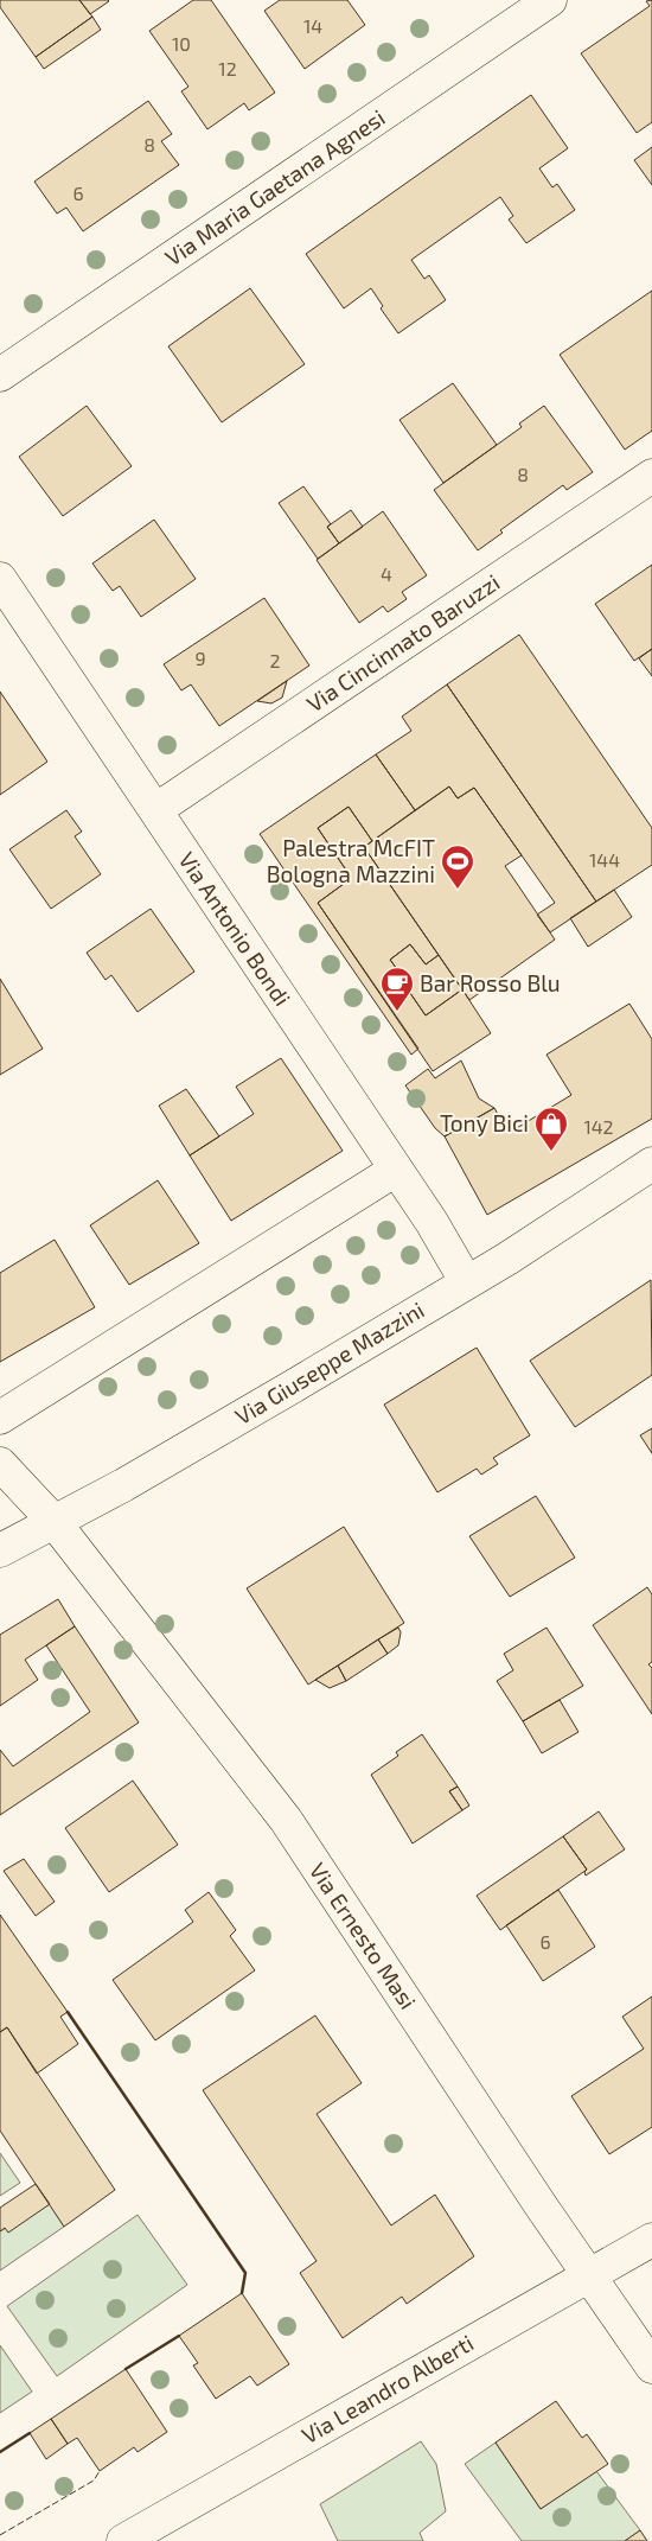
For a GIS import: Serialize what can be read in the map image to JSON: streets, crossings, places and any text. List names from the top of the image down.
{
  "streets": {
    "street": [
      "Via Maria Gaetana Agnesi",
      "Via Cincinnato Baruzzi",
      "Via Antonio Bondi",
      "Via Giuseppe Mazzini",
      "Via Ernesto Masi",
      "Via Leandro Alberti"
    ]
  },
  "crossings": [
    ["Via Cincinnato Baruzzi", "Via Antonio Bondi"],
    ["Via Antonio Bondi", "Via Giuseppe Mazzini"],
    ["Via Giuseppe Mazzini", "Via Ernesto Masi"],
    ["Via Ernesto Masi", "Via Leandro Alberti"]
  ],
  "places": {
    "sports": ["Palestra McFIT Bologna Mazzini"],
    "cafe": ["Bar Rosso Blu"],
    "shop": ["Tony Bici"]
  },
  "house_numbers": [
    "14",
    "10",
    "12",
    "8",
    "6",
    "8",
    "4",
    "9",
    "2",
    "144",
    "142",
    "6"
  ]
}
